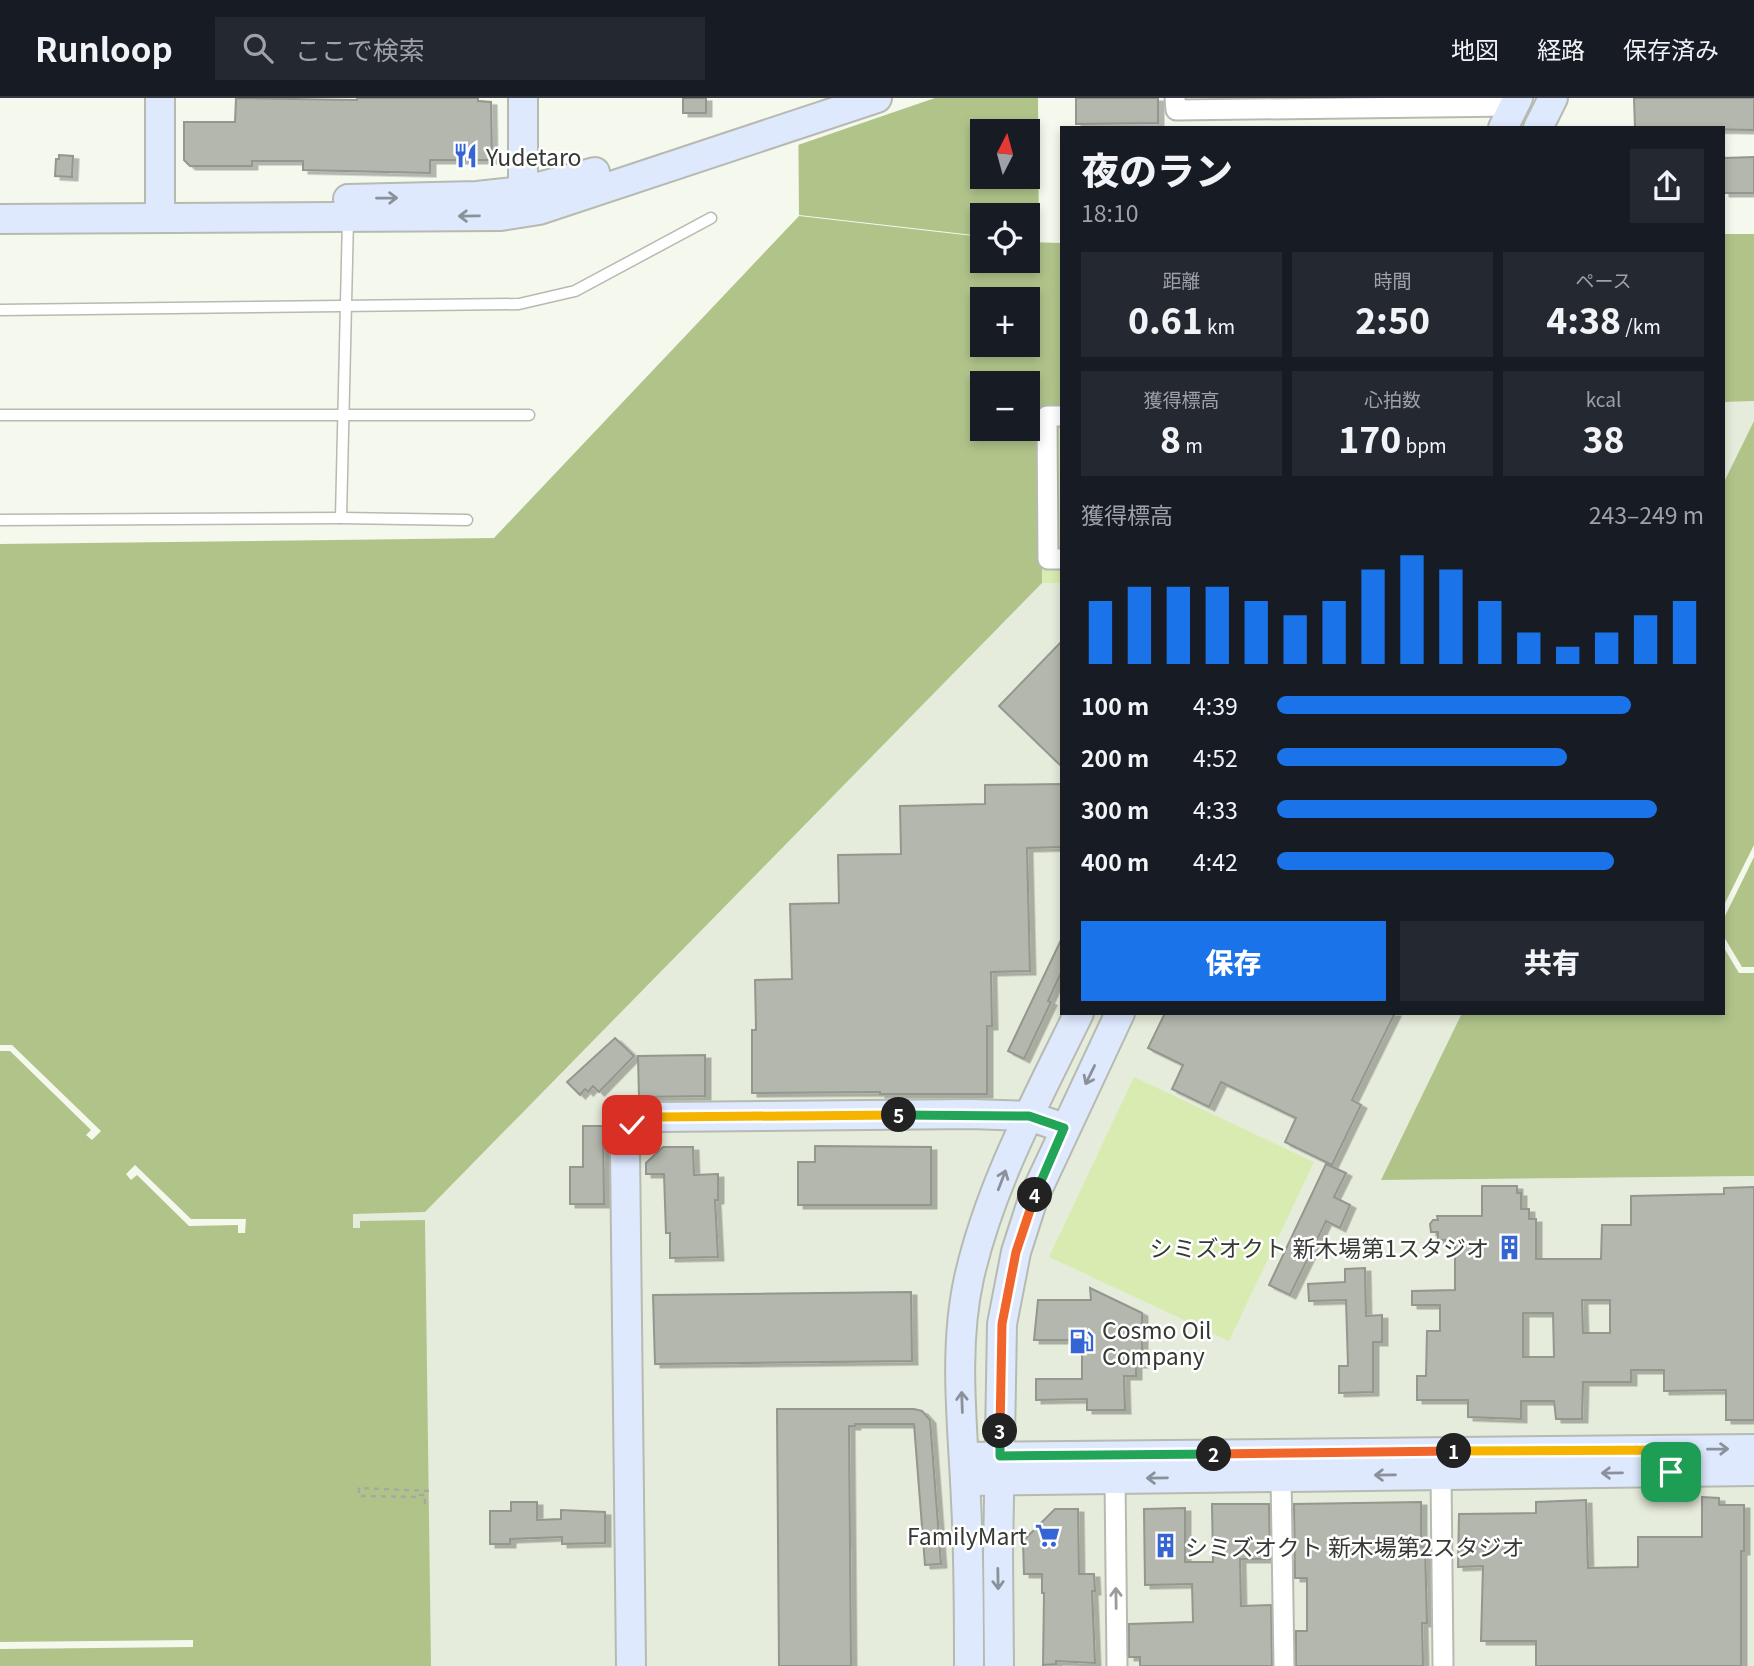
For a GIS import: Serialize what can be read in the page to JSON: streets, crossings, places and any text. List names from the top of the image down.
{
  "places": {
    "restaurant": ["Yudetaro"],
    "building": ["シミズオクト 新木場第1スタジオ", "シミズオクト 新木場第2スタジオ"],
    "fuel station": ["Cosmo Oil Company"],
    "supermarket": ["FamilyMart"]
  },
  "north": "top",
  "page": {
    "header": "Runloop",
    "search": "ここで検索",
    "nav": ["地図", "経路", "保存済み"],
    "map_buttons": ["+", "−"],
    "heading": ["夜のラン", "18:10"],
    "stats": [
      ["距離", "0.61 km"],
      ["時間", "2:50"],
      ["ペース", "4:38 /km"],
      ["獲得標高", "8 m"],
      ["心拍数", "170 bpm"],
      ["kcal", "38"]
    ],
    "chart": ["獲得標高", "243–249 m"],
    "list": [
      {
        "name": "100 m",
        "note": "4:39"
      },
      {
        "name": "200 m",
        "note": "4:52"
      },
      {
        "name": "300 m",
        "note": "4:33"
      },
      {
        "name": "400 m",
        "note": "4:42"
      }
    ],
    "buttons": ["保存", "共有"],
    "pins": [
      "5",
      "4",
      "3",
      "1",
      "2"
    ]
  }
}
